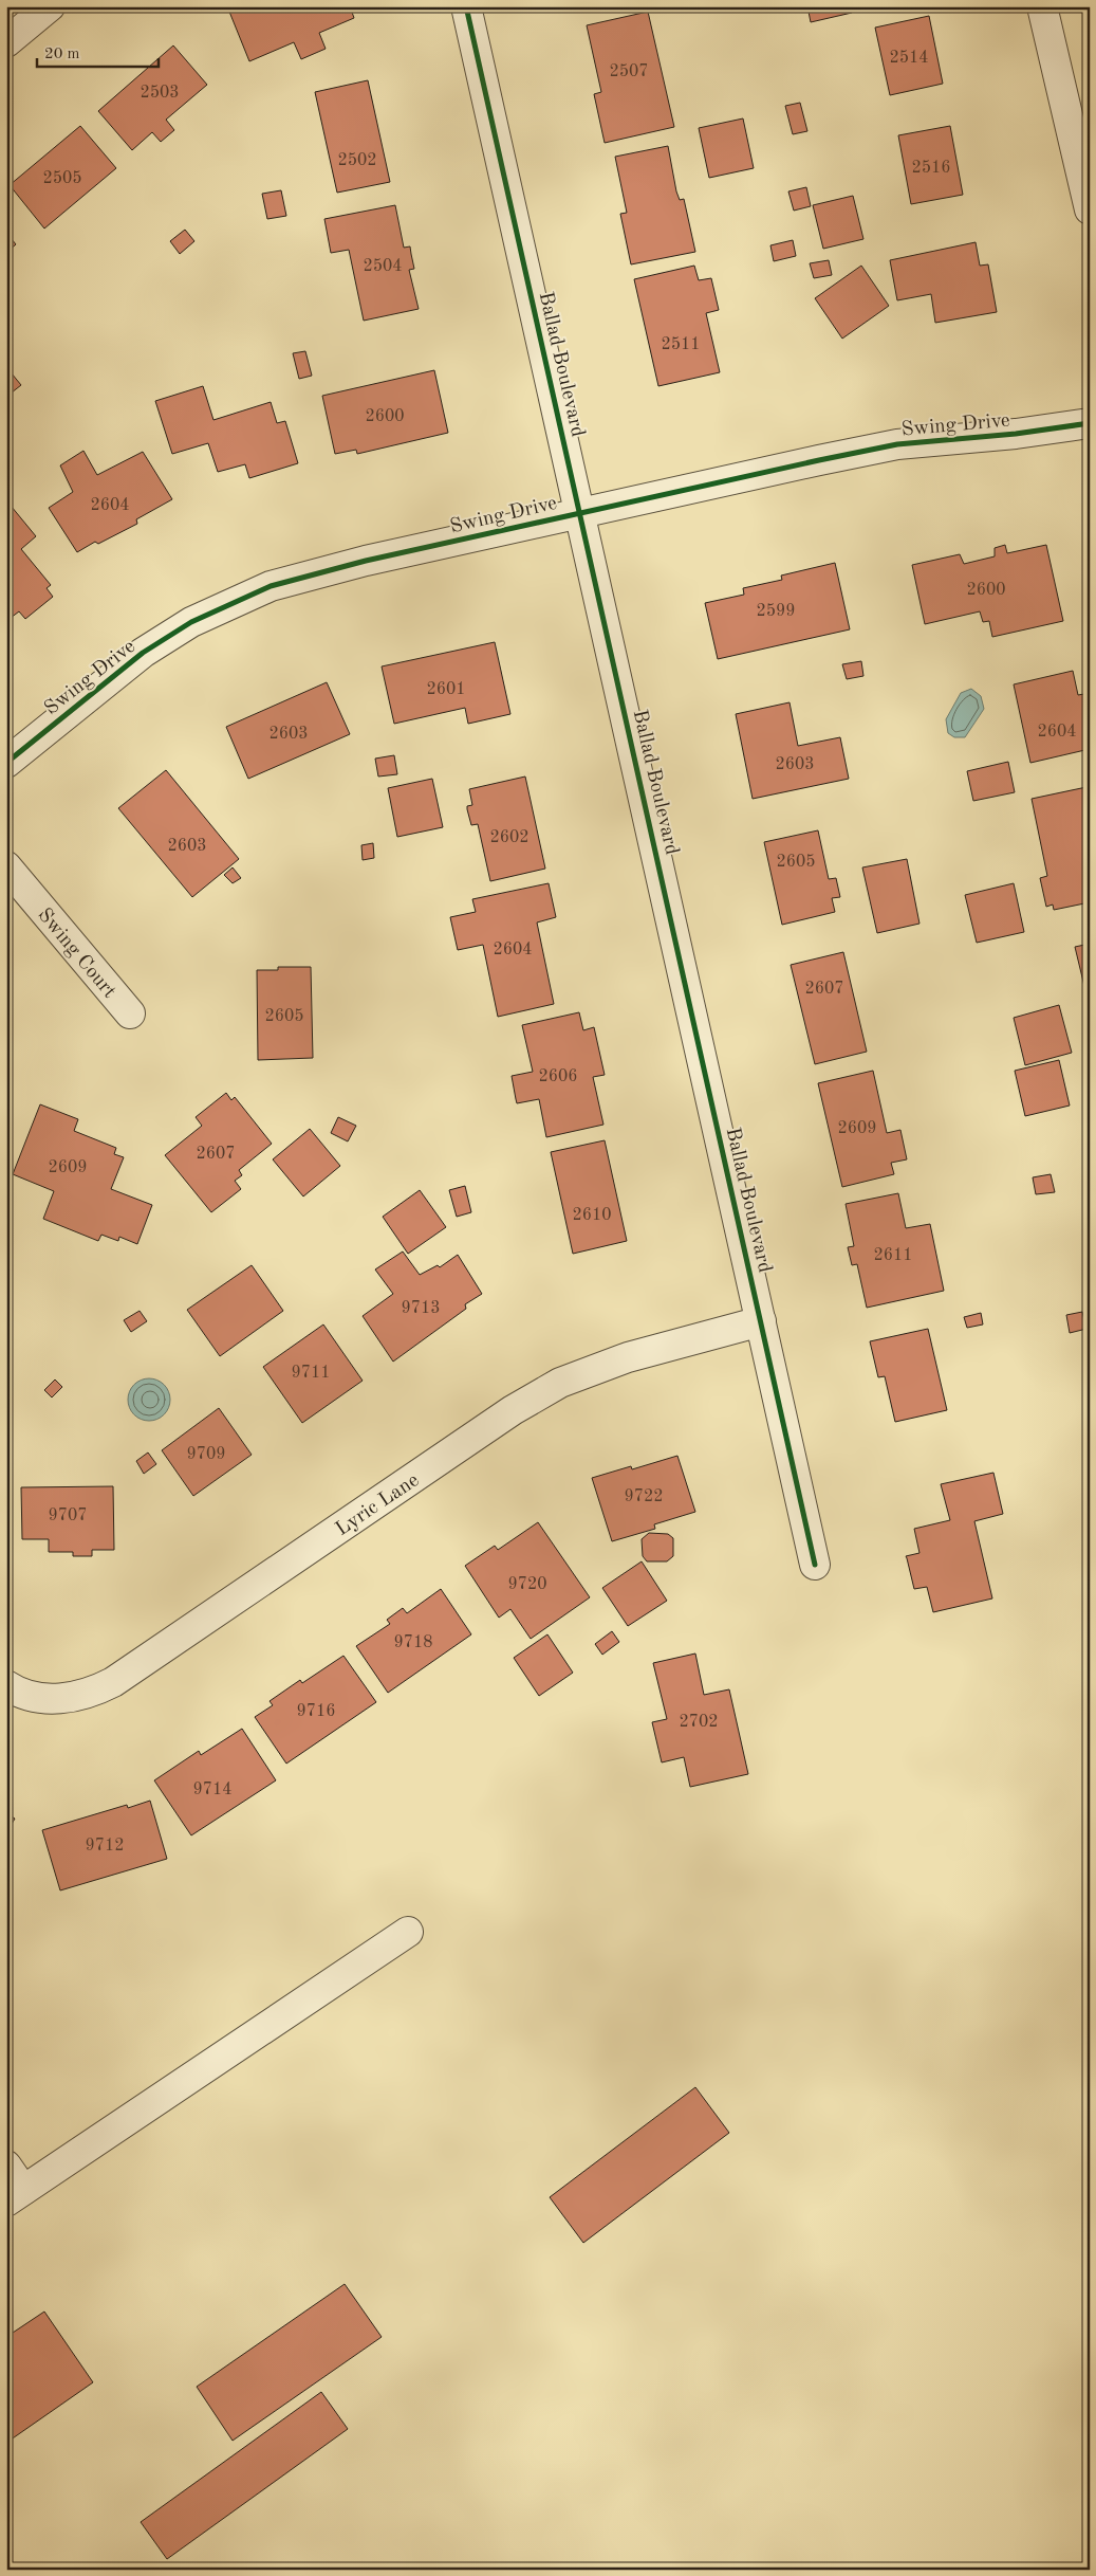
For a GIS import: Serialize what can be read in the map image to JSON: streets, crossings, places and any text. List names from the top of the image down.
{
  "streets": {
    "street": [
      "Ballad Boulevard",
      "Swing Drive",
      "Swing Court",
      "Lyric Lane"
    ]
  },
  "crossings": [
    ["Ballad Boulevard", "Swing Drive"],
    ["Ballad Boulevard", "Lyric Lane"]
  ],
  "house_numbers": [
    "2514",
    "2507",
    "2503",
    "2502",
    "2516",
    "2505",
    "2504",
    "2511",
    "2600",
    "2604",
    "2600",
    "2599",
    "2601",
    "2604",
    "2603",
    "2603",
    "2602",
    "2603",
    "2605",
    "2604",
    "2607",
    "2605",
    "2606",
    "2609",
    "2607",
    "2609",
    "2610",
    "2611",
    "9713",
    "9711",
    "9709",
    "9722",
    "9707",
    "9720",
    "9718",
    "9716",
    "2702",
    "9714",
    "9712"
  ],
  "scale_bar": "20 m"
}
